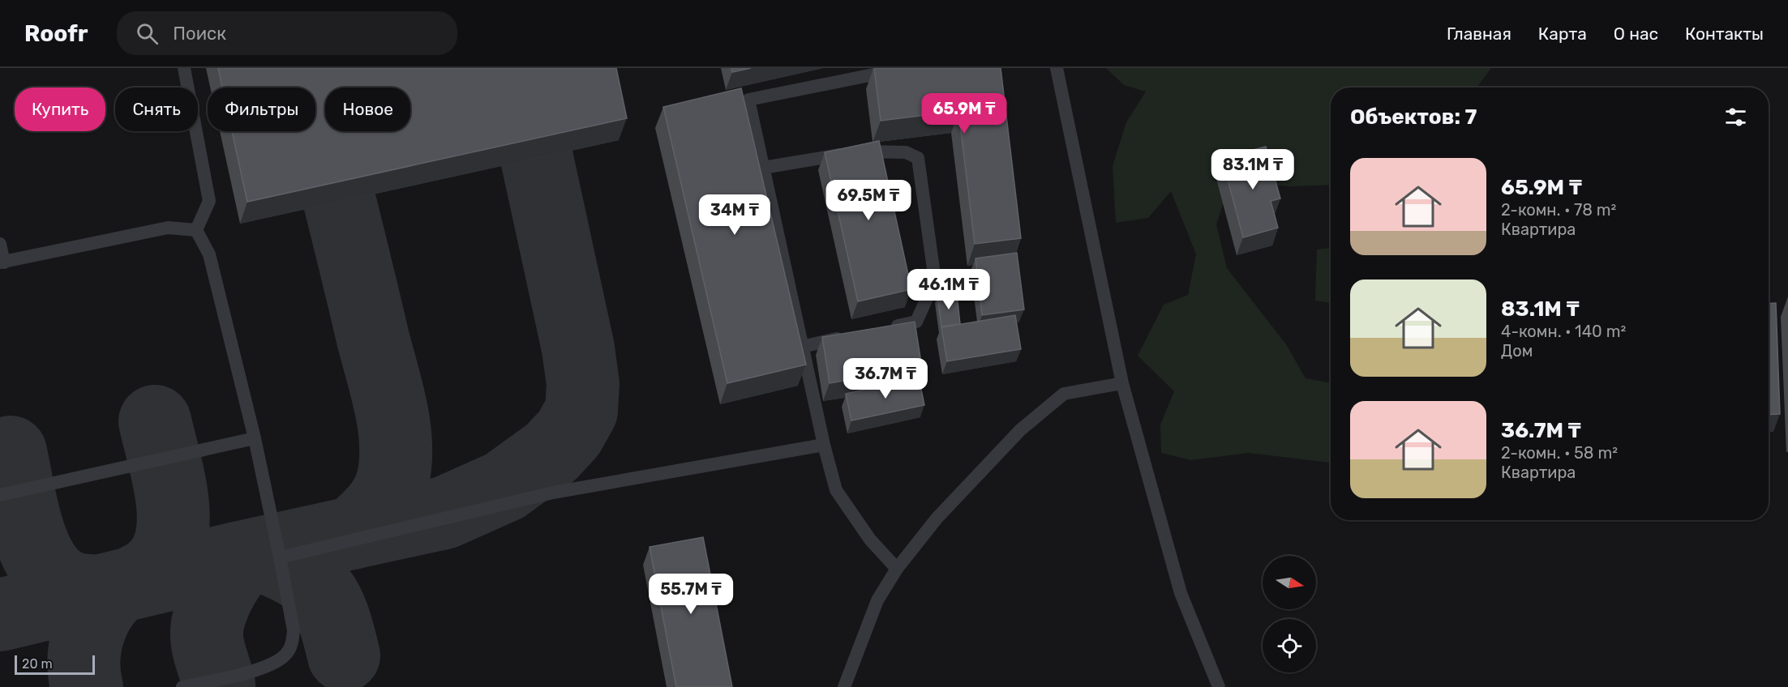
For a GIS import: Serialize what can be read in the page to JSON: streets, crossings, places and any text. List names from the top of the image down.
{
  "scale_bar": "20 m",
  "north": "right",
  "page": {
    "header": "Roofr",
    "search": "Поиск",
    "nav": [
      "Главная",
      "Карта",
      "О нас",
      "Контакты"
    ],
    "chip": [
      "Купить",
      "Снять",
      "Фильтры",
      "Новое"
    ],
    "heading": "Объектов: 7",
    "price": [
      "65.9M ₸",
      "83.1M ₸",
      "69.5M ₸",
      "34M ₸",
      "46.1M ₸",
      "36.7M ₸",
      "55.7M ₸"
    ],
    "list": [
      {
        "name": "65.9M ₸",
        "note": "2-комн. · 78 m² · Квартира"
      },
      {
        "name": "83.1M ₸",
        "note": "4-комн. · 140 m² · Дом"
      },
      {
        "name": "36.7M ₸",
        "note": "2-комн. · 58 m² · Квартира"
      }
    ],
    "scale": "20 m"
  }
}
